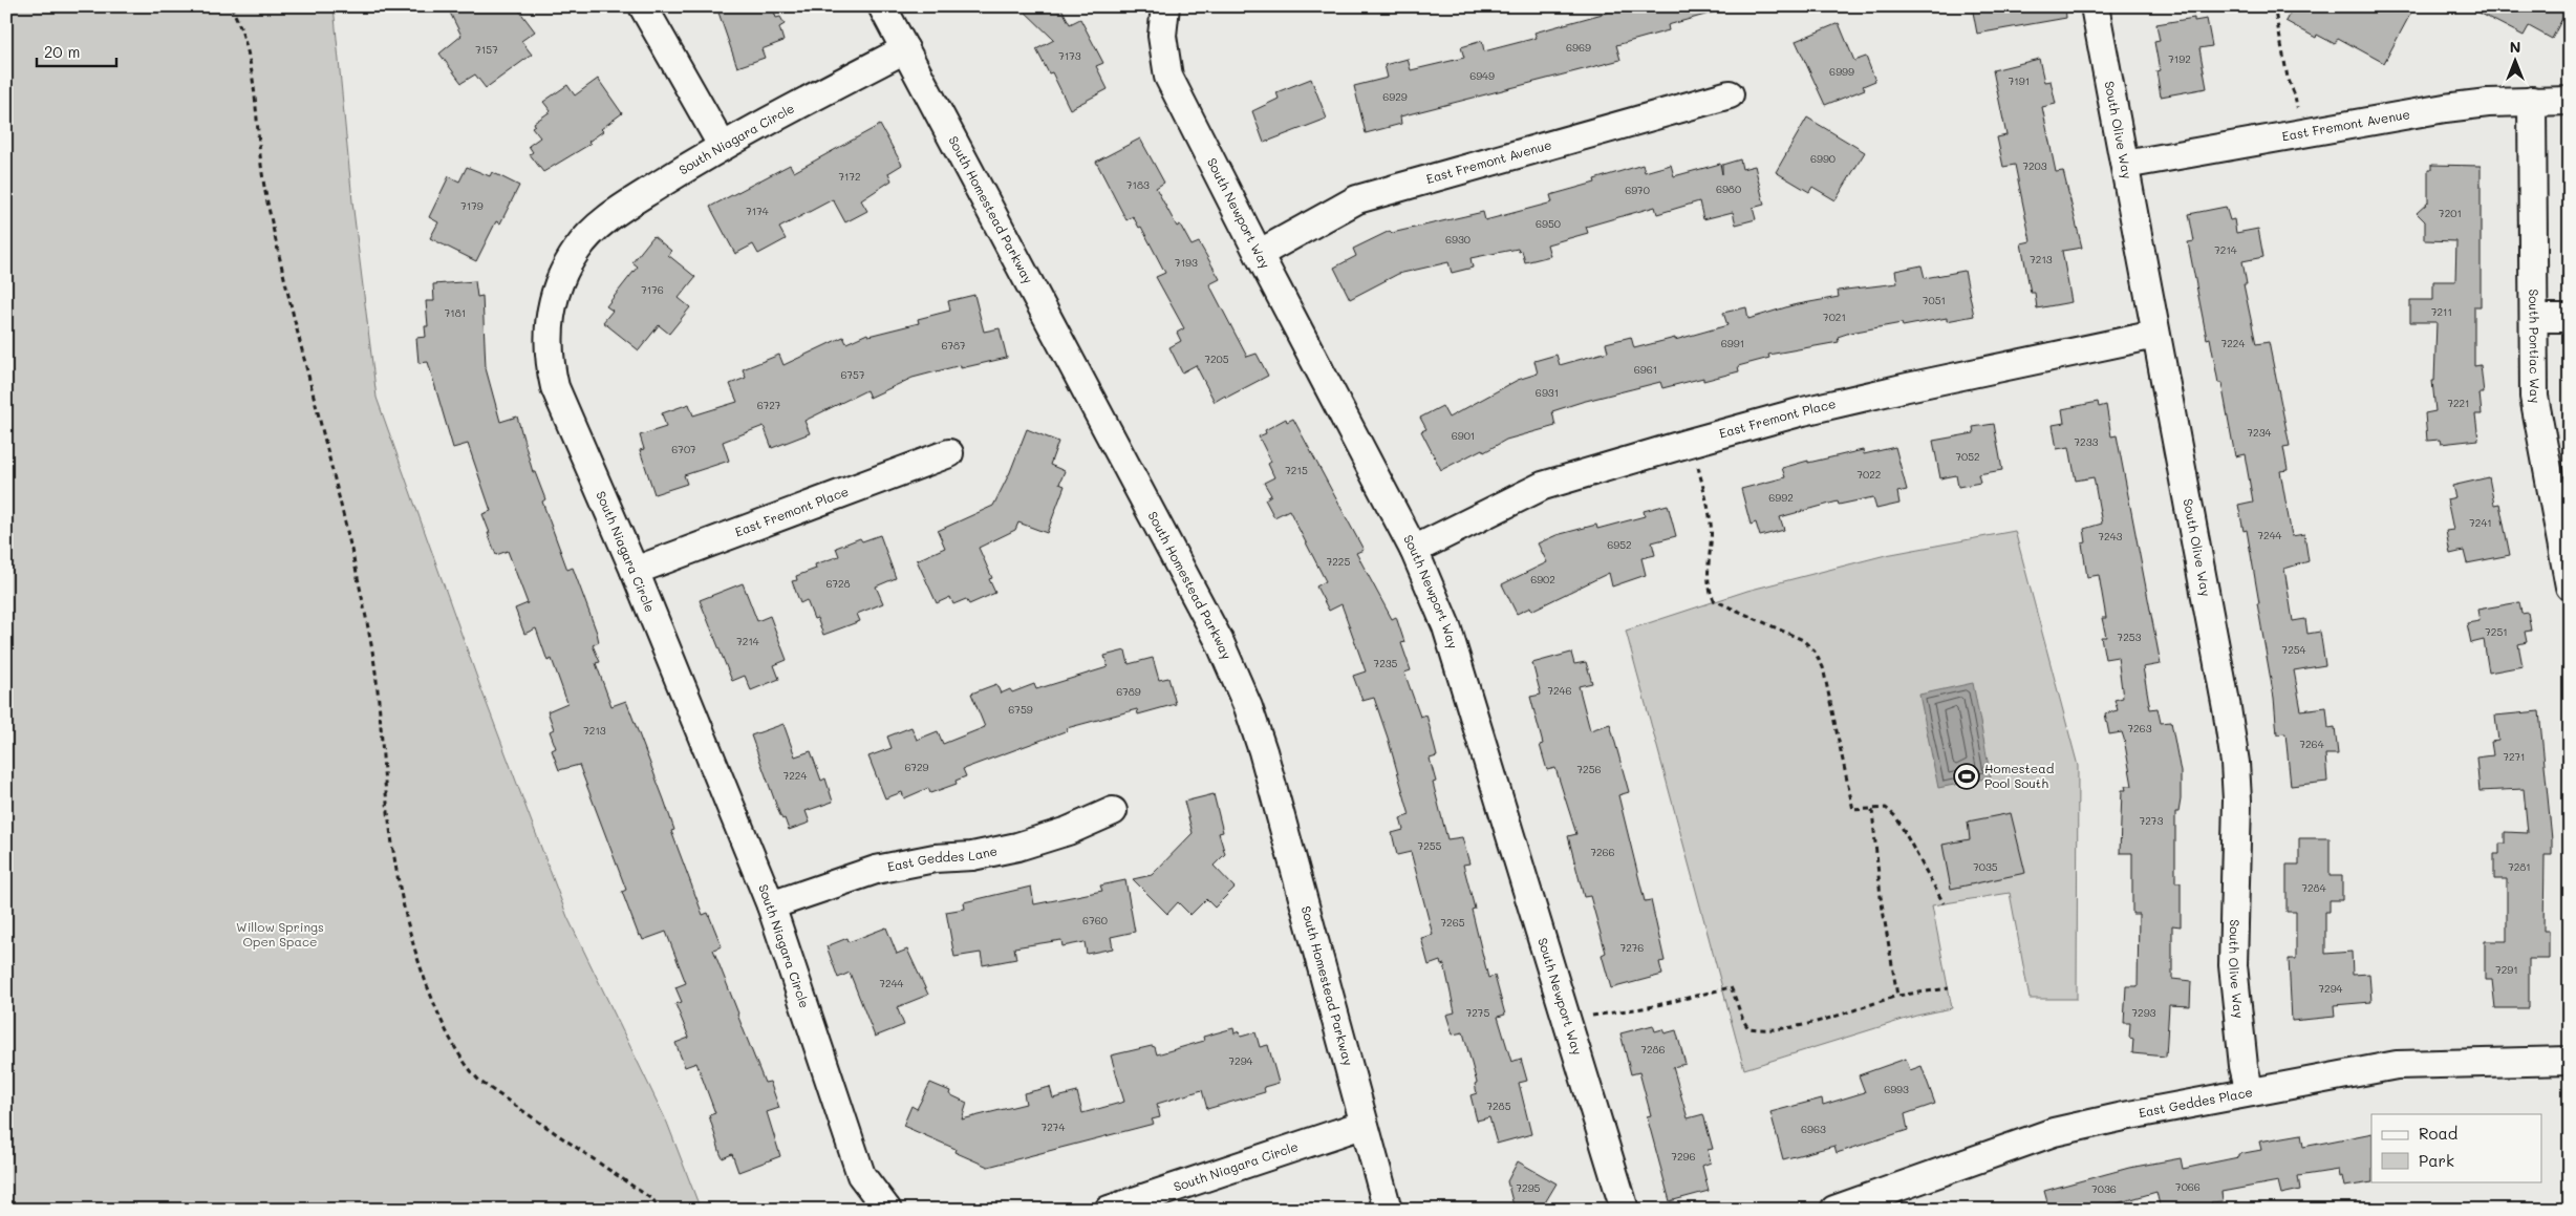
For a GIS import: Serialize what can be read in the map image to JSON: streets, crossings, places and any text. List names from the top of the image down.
{
  "streets": {
    "street": [
      "East Fremont Avenue",
      "South Olive Way",
      "South Niagara Circle",
      "South Homestead Parkway",
      "South Newport Way",
      "South Pontiac Way",
      "East Fremont Place",
      "East Geddes Lane",
      "East Geddes Place"
    ]
  },
  "crossings": [
    ["East Fremont Avenue", "South Olive Way"],
    ["East Fremont Avenue", "South Newport Way"],
    ["East Fremont Avenue", "South Pontiac Way"],
    ["South Olive Way", "East Fremont Place"],
    ["South Olive Way", "East Geddes Place"],
    ["South Niagara Circle", "South Homestead Parkway"],
    ["South Niagara Circle", "East Fremont Place"],
    ["South Niagara Circle", "East Geddes Lane"],
    ["South Newport Way", "East Fremont Place"]
  ],
  "parks": ["Willow Springs Open Space"],
  "places": {
    "sports": ["Homestead Pool South"]
  },
  "house_numbers": [
    "6969",
    "7157",
    "7173",
    "7192",
    "6999",
    "6949",
    "7191",
    "6929",
    "6990",
    "7203",
    "7172",
    "7183",
    "6980",
    "6970",
    "7179",
    "7174",
    "7201",
    "6950",
    "6930",
    "7214",
    "7213",
    "7193",
    "7176",
    "7051",
    "7211",
    "7181",
    "7021",
    "6991",
    "7224",
    "6787",
    "7205",
    "6961",
    "6757",
    "6931",
    "7221",
    "6727",
    "7234",
    "6901",
    "7233",
    "6707",
    "7052",
    "7215",
    "7022",
    "6992",
    "7241",
    "7244",
    "7243",
    "6952",
    "7225",
    "6902",
    "6728",
    "7251",
    "7253",
    "7214",
    "7254",
    "7235",
    "7246",
    "6789",
    "6759",
    "7263",
    "7213",
    "7264",
    "7271",
    "6729",
    "7256",
    "7224",
    "7273",
    "7255",
    "7266",
    "7035",
    "7281",
    "7284",
    "6760",
    "7265",
    "7276",
    "7291",
    "7244",
    "7294",
    "7275",
    "7293",
    "7286",
    "7294",
    "6993",
    "7285",
    "7274",
    "6963",
    "7296",
    "7066",
    "7295",
    "7036"
  ],
  "legend": ["Road", "Park"],
  "scale_bar": "20 m",
  "north": "top"
}
